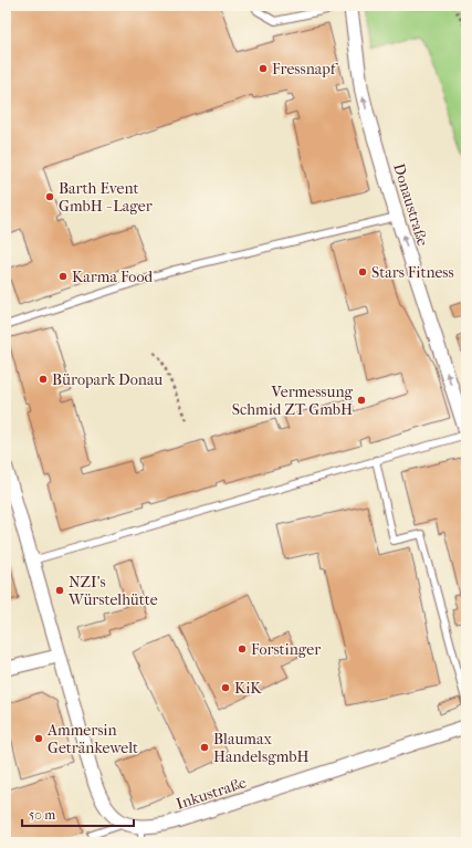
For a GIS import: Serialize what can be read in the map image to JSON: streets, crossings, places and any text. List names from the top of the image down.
{
  "streets": {
    "street": ["Donaustraße", "Inkustraße"]
  },
  "one_way": ["Donaustraße"],
  "places": [
    "Fressnapf",
    "Barth Event GmbH - Lager",
    "Stars Fitness",
    "Karma Food",
    "Büropark Donau",
    "Vermessung Schmid ZT GmbH",
    "NZI's Würstelhütte",
    "Forstinger",
    "KiK",
    "Ammersin Getränkewelt",
    "Blaumax HandelsgmbH"
  ],
  "scale_bar": "50 m"
}
